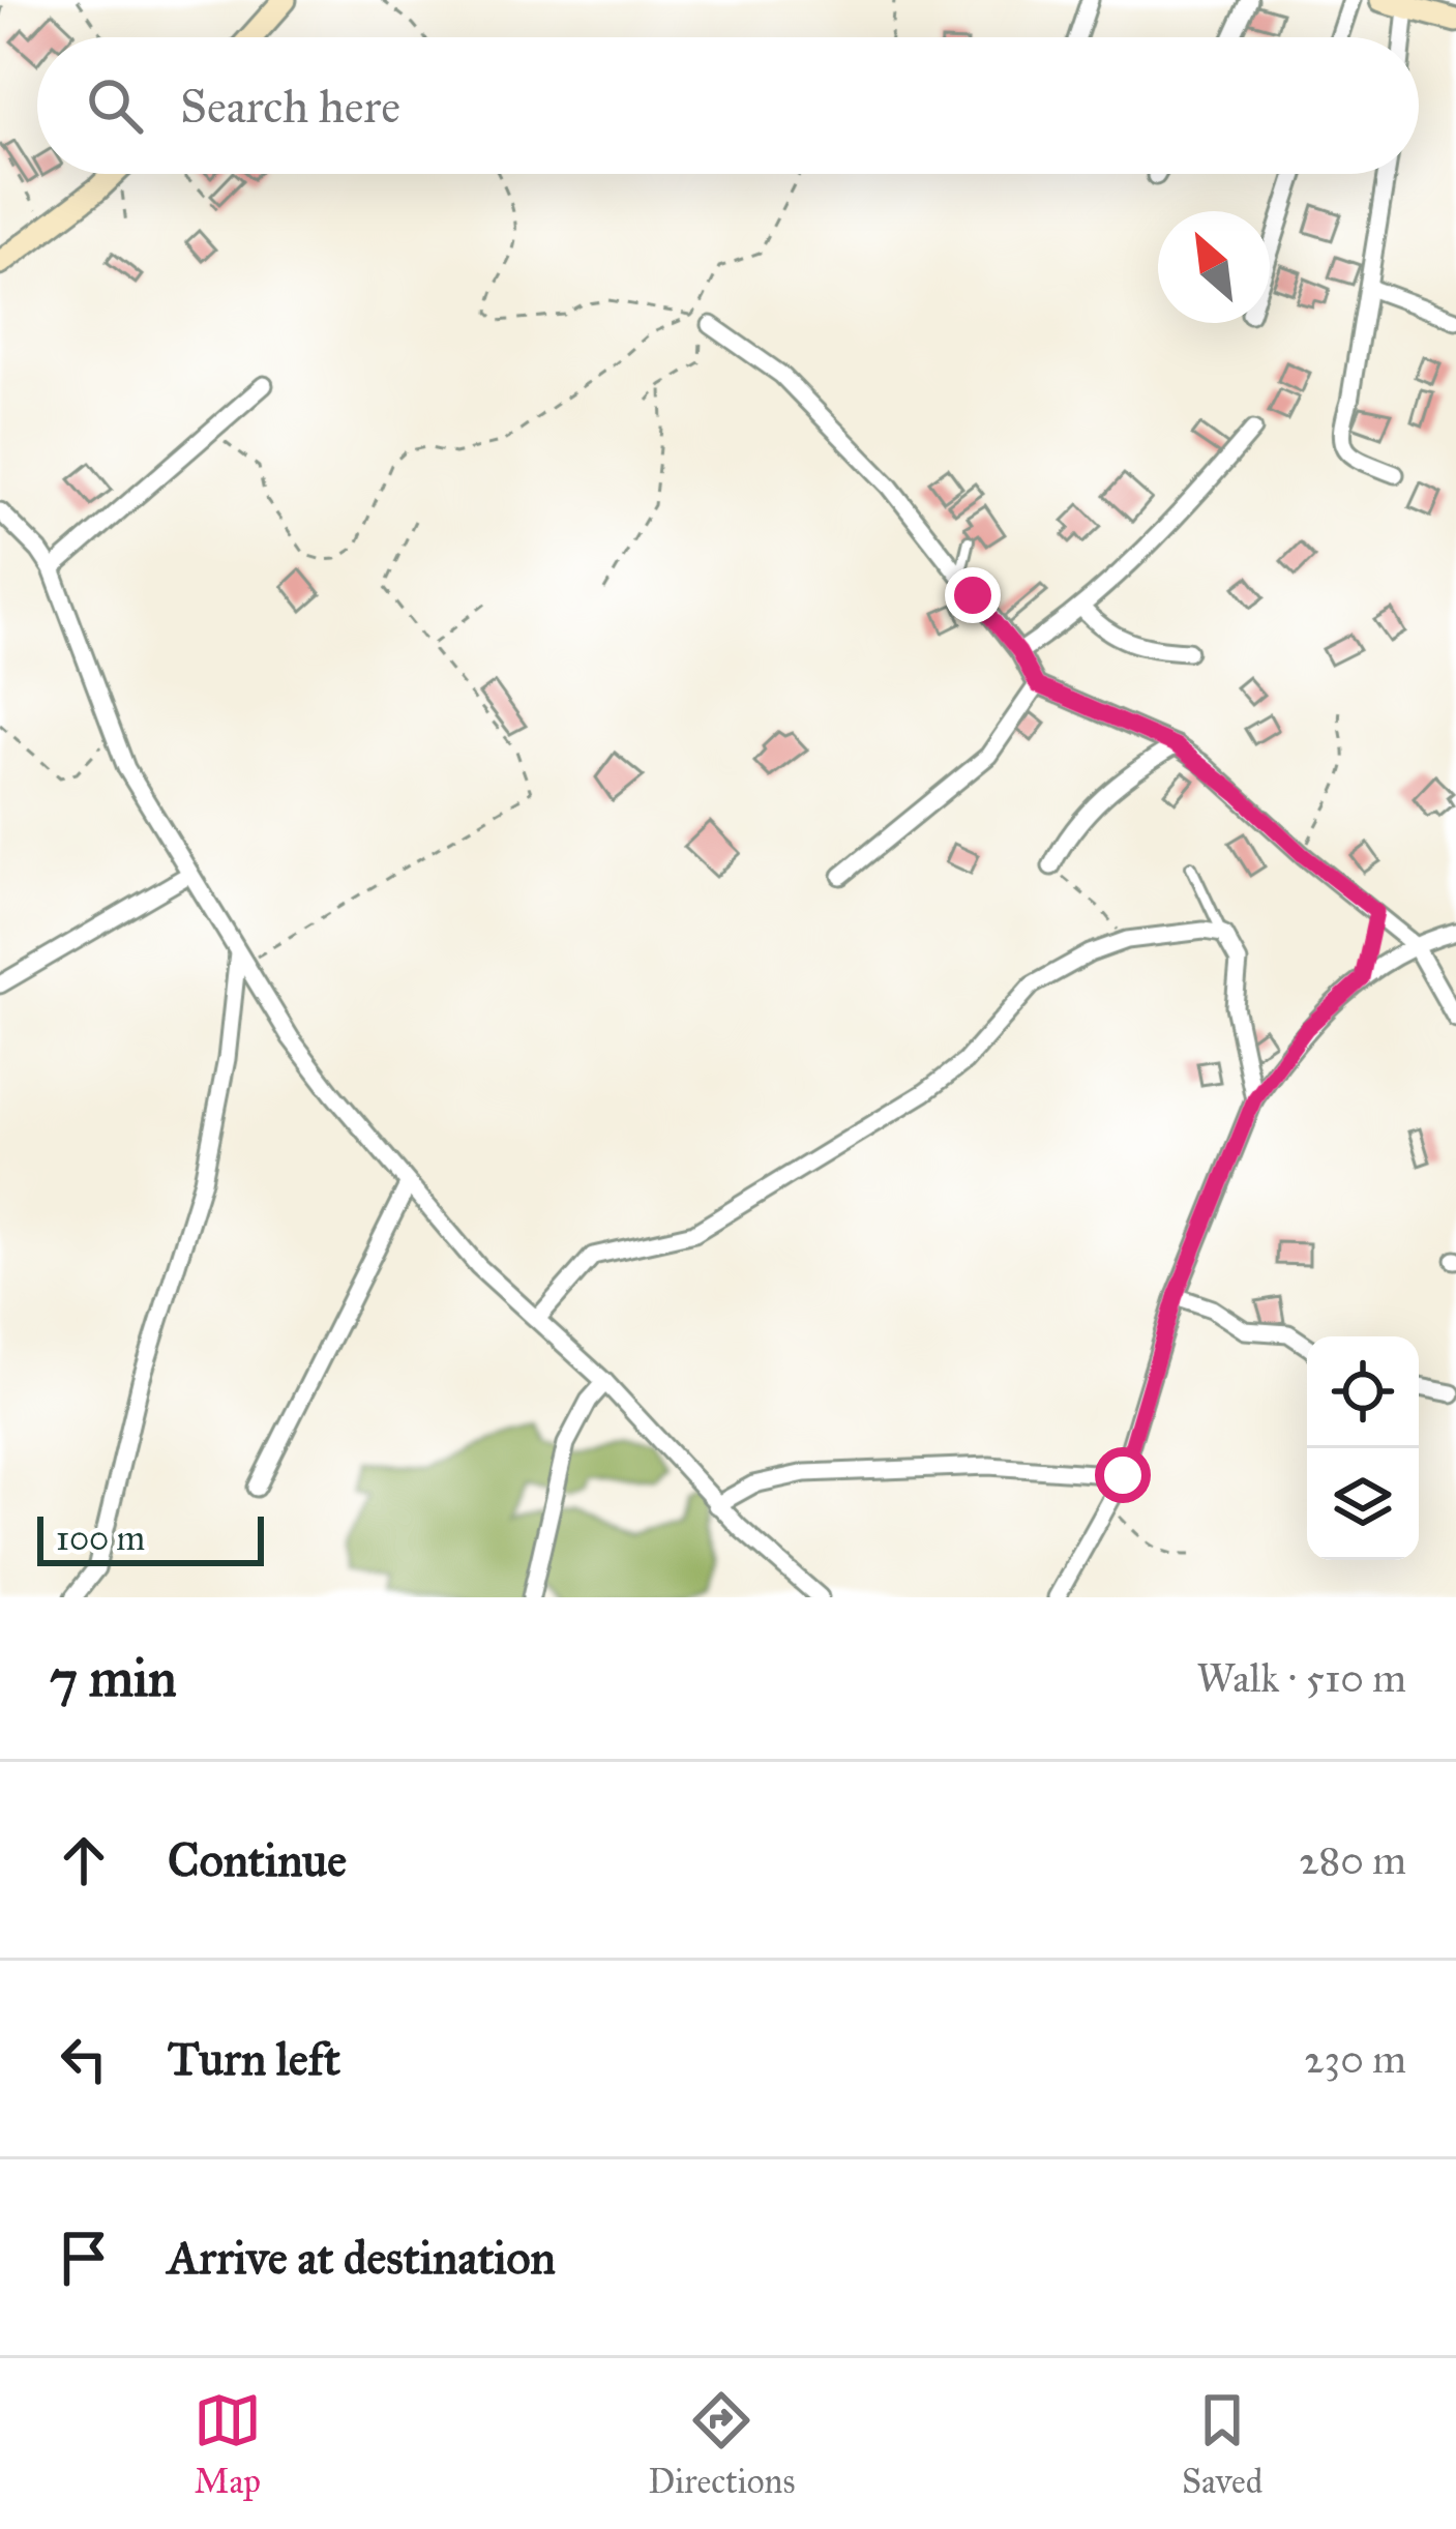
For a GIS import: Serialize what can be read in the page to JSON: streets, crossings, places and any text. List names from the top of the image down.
{
  "scale_bar": "100 m",
  "north": "top left",
  "page": {
    "search": "Search here",
    "scale": "100 m",
    "heading": ["7 min", "Walk · 510 m"],
    "list": [
      ["Continue", "280 m"],
      ["Turn left", "230 m"],
      "Arrive at destination"
    ],
    "nav": ["Map", "Directions", "Saved"]
  }
}
